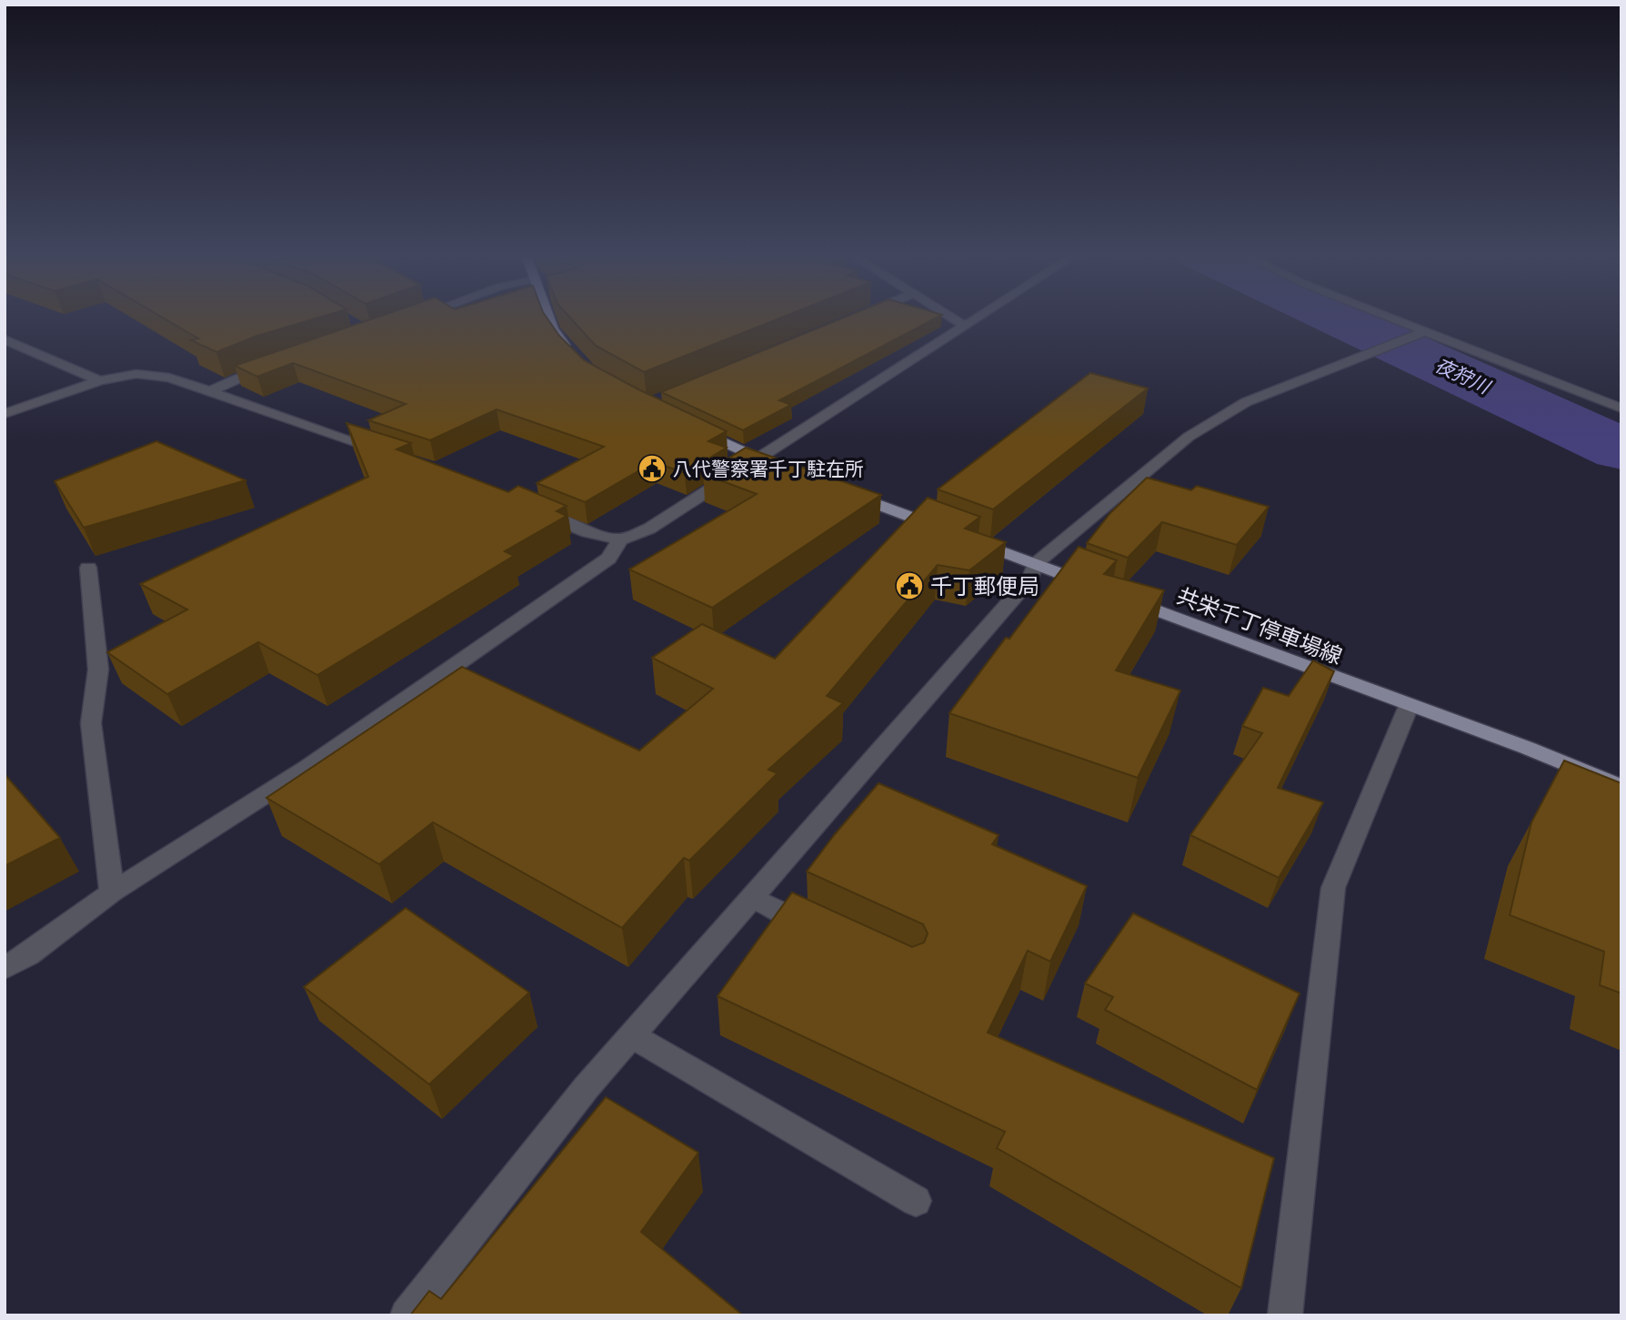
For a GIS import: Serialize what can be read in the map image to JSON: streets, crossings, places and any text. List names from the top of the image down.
{
  "streets": {
    "main road": ["共栄千丁停車場線"]
  },
  "water": ["夜狩川"],
  "places": {
    "public building": ["八代警察署千丁駐在所", "千丁郵便局"]
  }
}
